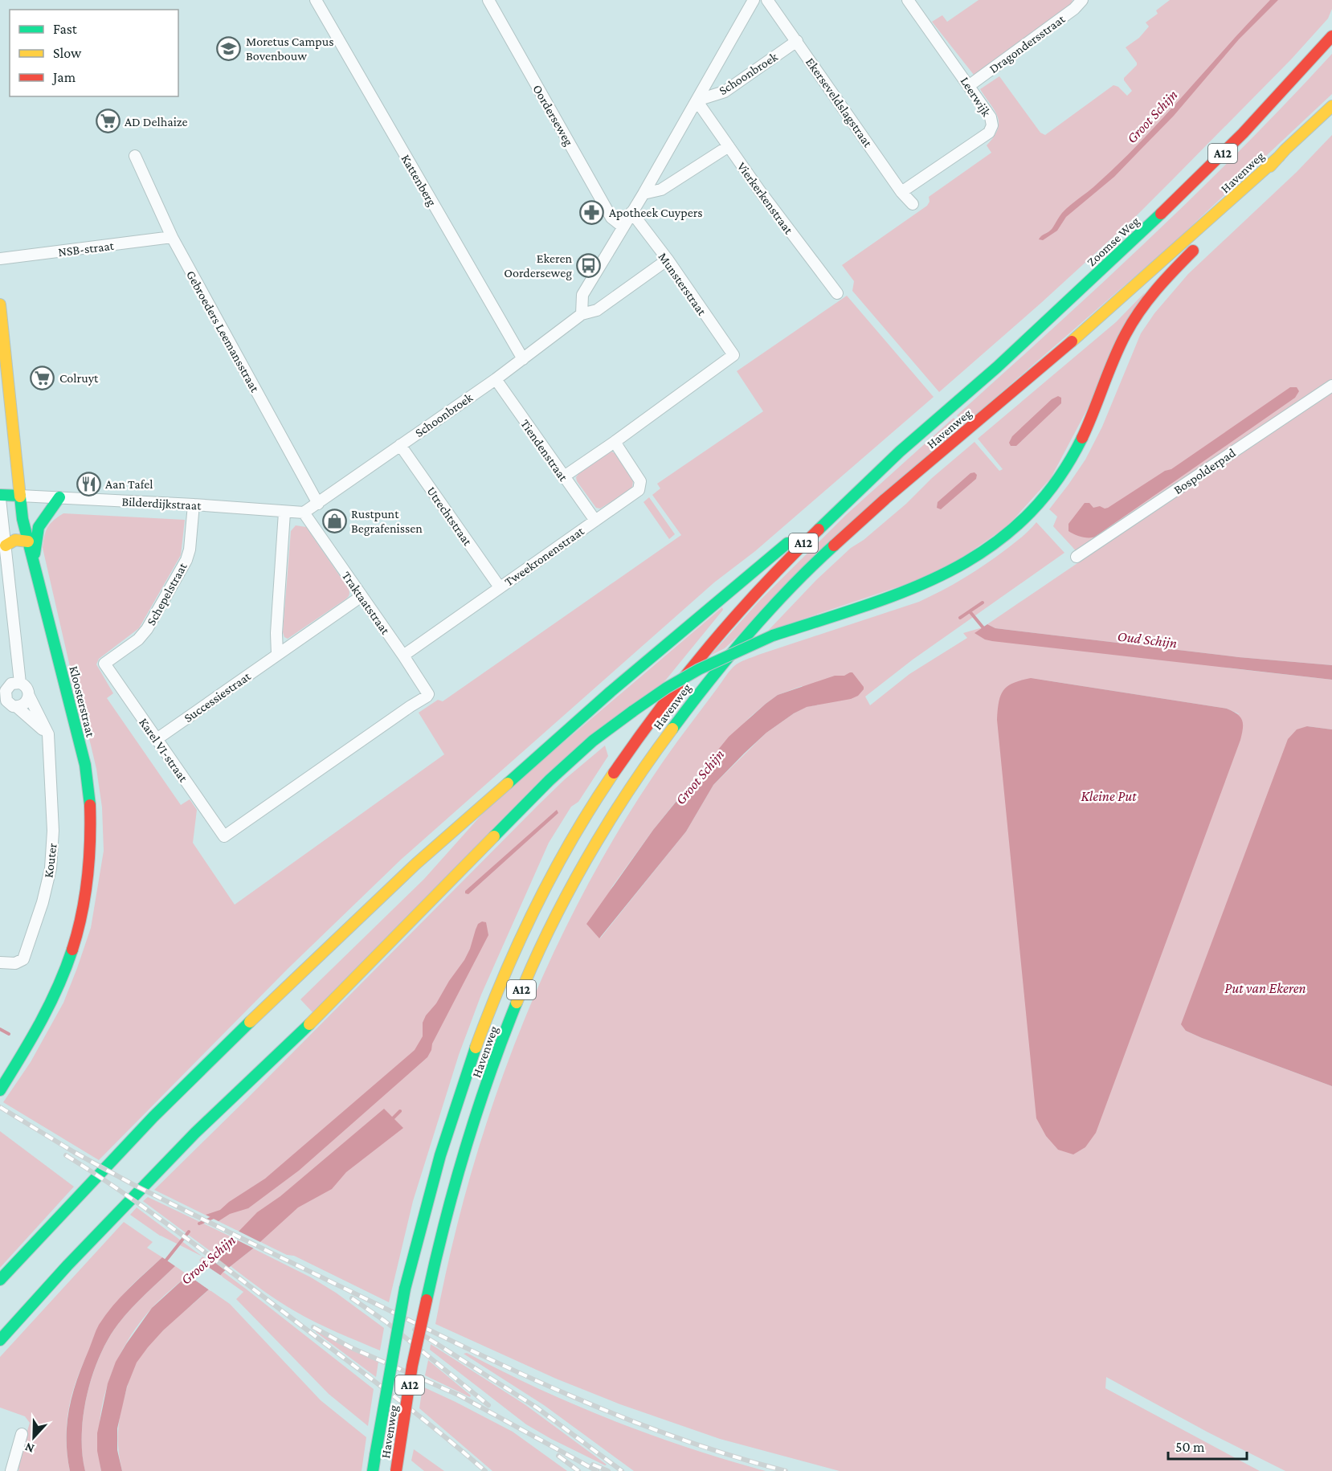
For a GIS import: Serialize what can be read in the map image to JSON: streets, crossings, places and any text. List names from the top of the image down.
{
  "streets": {
    "main road": [
      "A12",
      "Havenweg",
      "Zoomse Weg",
      "Kloosterstraat"
    ],
    "street": [
      "Dragondersstraat",
      "Schoonbroek",
      "Leerwijk",
      "Ekerseveldslagstraat",
      "Oorderseweg",
      "Kattenberg",
      "Vierkerkenstraat",
      "NSB-straat",
      "Munsterstraat",
      "Gebroeders Leemansstraat",
      "Tiendenstraat",
      "Bospolderpad",
      "Bilderdijkstraat",
      "Utrechtstraat",
      "Tweekronenstraat",
      "Schepelstraat",
      "Traktaatstraat",
      "Successiestraat",
      "Karel VI-straat",
      "Kouter"
    ]
  },
  "crossings": [
    ["Dragondersstraat", "Leerwijk"],
    ["Schoonbroek", "Ekerseveldslagstraat"],
    ["Schoonbroek", "Oorderseweg"],
    ["Schoonbroek", "Kattenberg"],
    ["Schoonbroek", "Vierkerkenstraat"],
    ["Schoonbroek", "Munsterstraat"],
    ["Schoonbroek", "Gebroeders Leemansstraat"],
    ["Schoonbroek", "Tiendenstraat"],
    ["Schoonbroek", "Bilderdijkstraat"],
    ["Schoonbroek", "Utrechtstraat"],
    ["Schoonbroek", "Traktaatstraat"],
    ["Leerwijk", "Ekerseveldslagstraat"],
    ["A12", "Havenweg"],
    ["Havenweg", "Zoomse Weg"],
    ["NSB-straat", "Gebroeders Leemansstraat"],
    ["Munsterstraat", "Tweekronenstraat"],
    ["Tiendenstraat", "Tweekronenstraat"],
    ["Bilderdijkstraat", "Schepelstraat"],
    ["Bilderdijkstraat", "Traktaatstraat"],
    ["Bilderdijkstraat", "Kloosterstraat"],
    ["Utrechtstraat", "Tweekronenstraat"],
    ["Tweekronenstraat", "Traktaatstraat"],
    ["Schepelstraat", "Karel VI-straat"],
    ["Traktaatstraat", "Successiestraat"],
    ["Traktaatstraat", "Karel VI-straat"],
    ["Successiestraat", "Karel VI-straat"]
  ],
  "water": [
    "Groot Schijn",
    "Oud Schijn",
    "Kleine Put",
    "Put van Ekeren"
  ],
  "places": {
    "school or university": ["Moretus Campus Bovenbouw"],
    "supermarket": ["AD Delhaize", "Colruyt"],
    "pharmacy": ["Apotheek Cuypers"],
    "bus stop": ["Ekeren Oorderseweg"],
    "restaurant": ["Aan Tafel"],
    "shop": ["Rustpunt Begrafenissen"]
  },
  "legend": ["Fast", "Slow", "Jam"],
  "scale_bar": "50 m",
  "north": "bottom"
}
